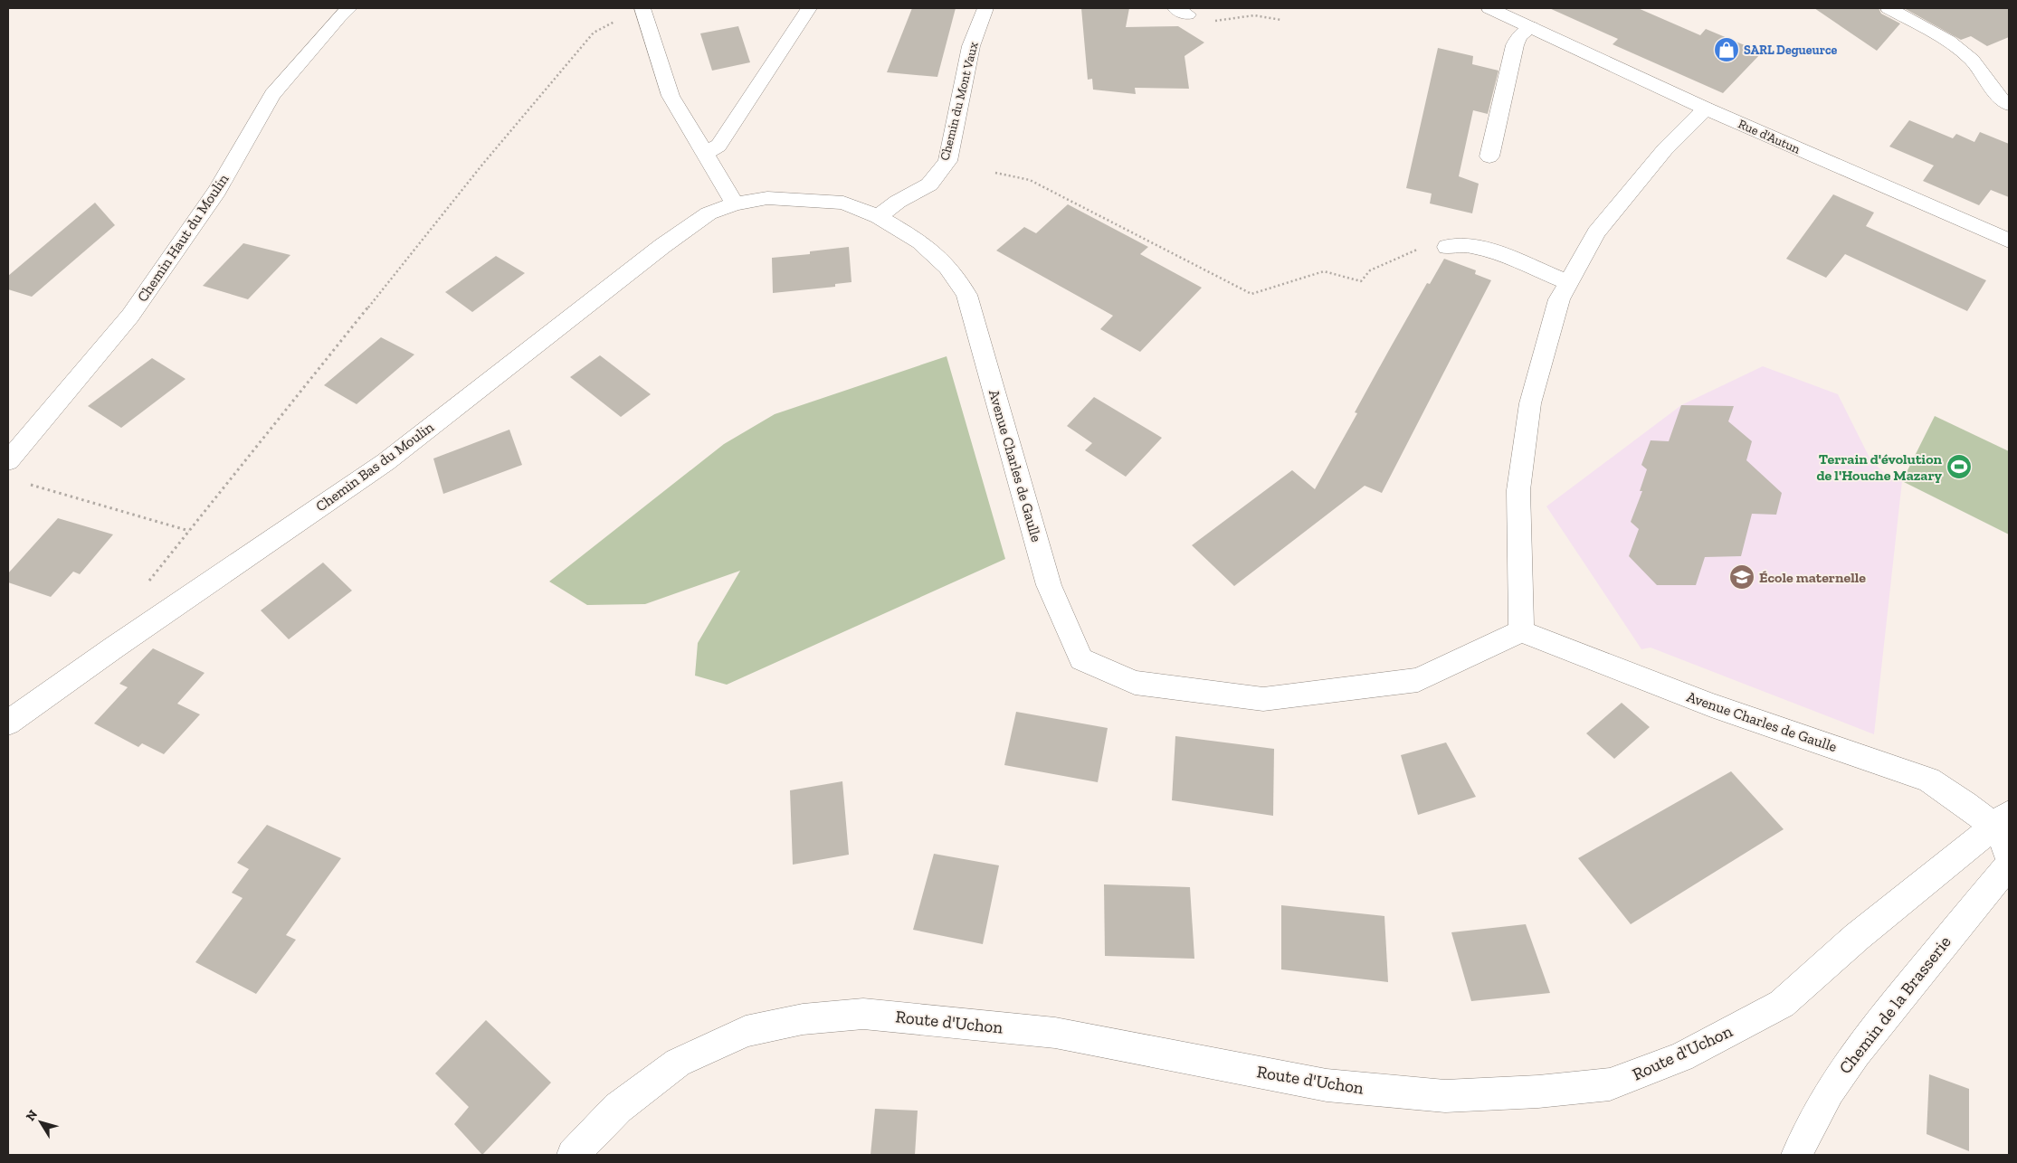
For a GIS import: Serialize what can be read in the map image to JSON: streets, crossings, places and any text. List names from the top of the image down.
{
  "streets": {
    "street": [
      "Chemin du Mont Vaux",
      "Rue d'Autun",
      "Chemin Haut du Moulin",
      "Avenue Charles de Gaulle",
      "Chemin Bas du Moulin",
      "Chemin de la Brasserie",
      "Route d'Uchon"
    ]
  },
  "crossings": [
    ["Chemin du Mont Vaux", "Avenue Charles de Gaulle"],
    ["Avenue Charles de Gaulle", "Chemin Bas du Moulin"],
    ["Avenue Charles de Gaulle", "Route d'Uchon"]
  ],
  "places": {
    "shop": ["SARL Degueurce"],
    "sports": ["Terrain d'évolution de l'Houche Mazary"],
    "school or university": ["École maternelle"]
  },
  "north": "top left"
}
